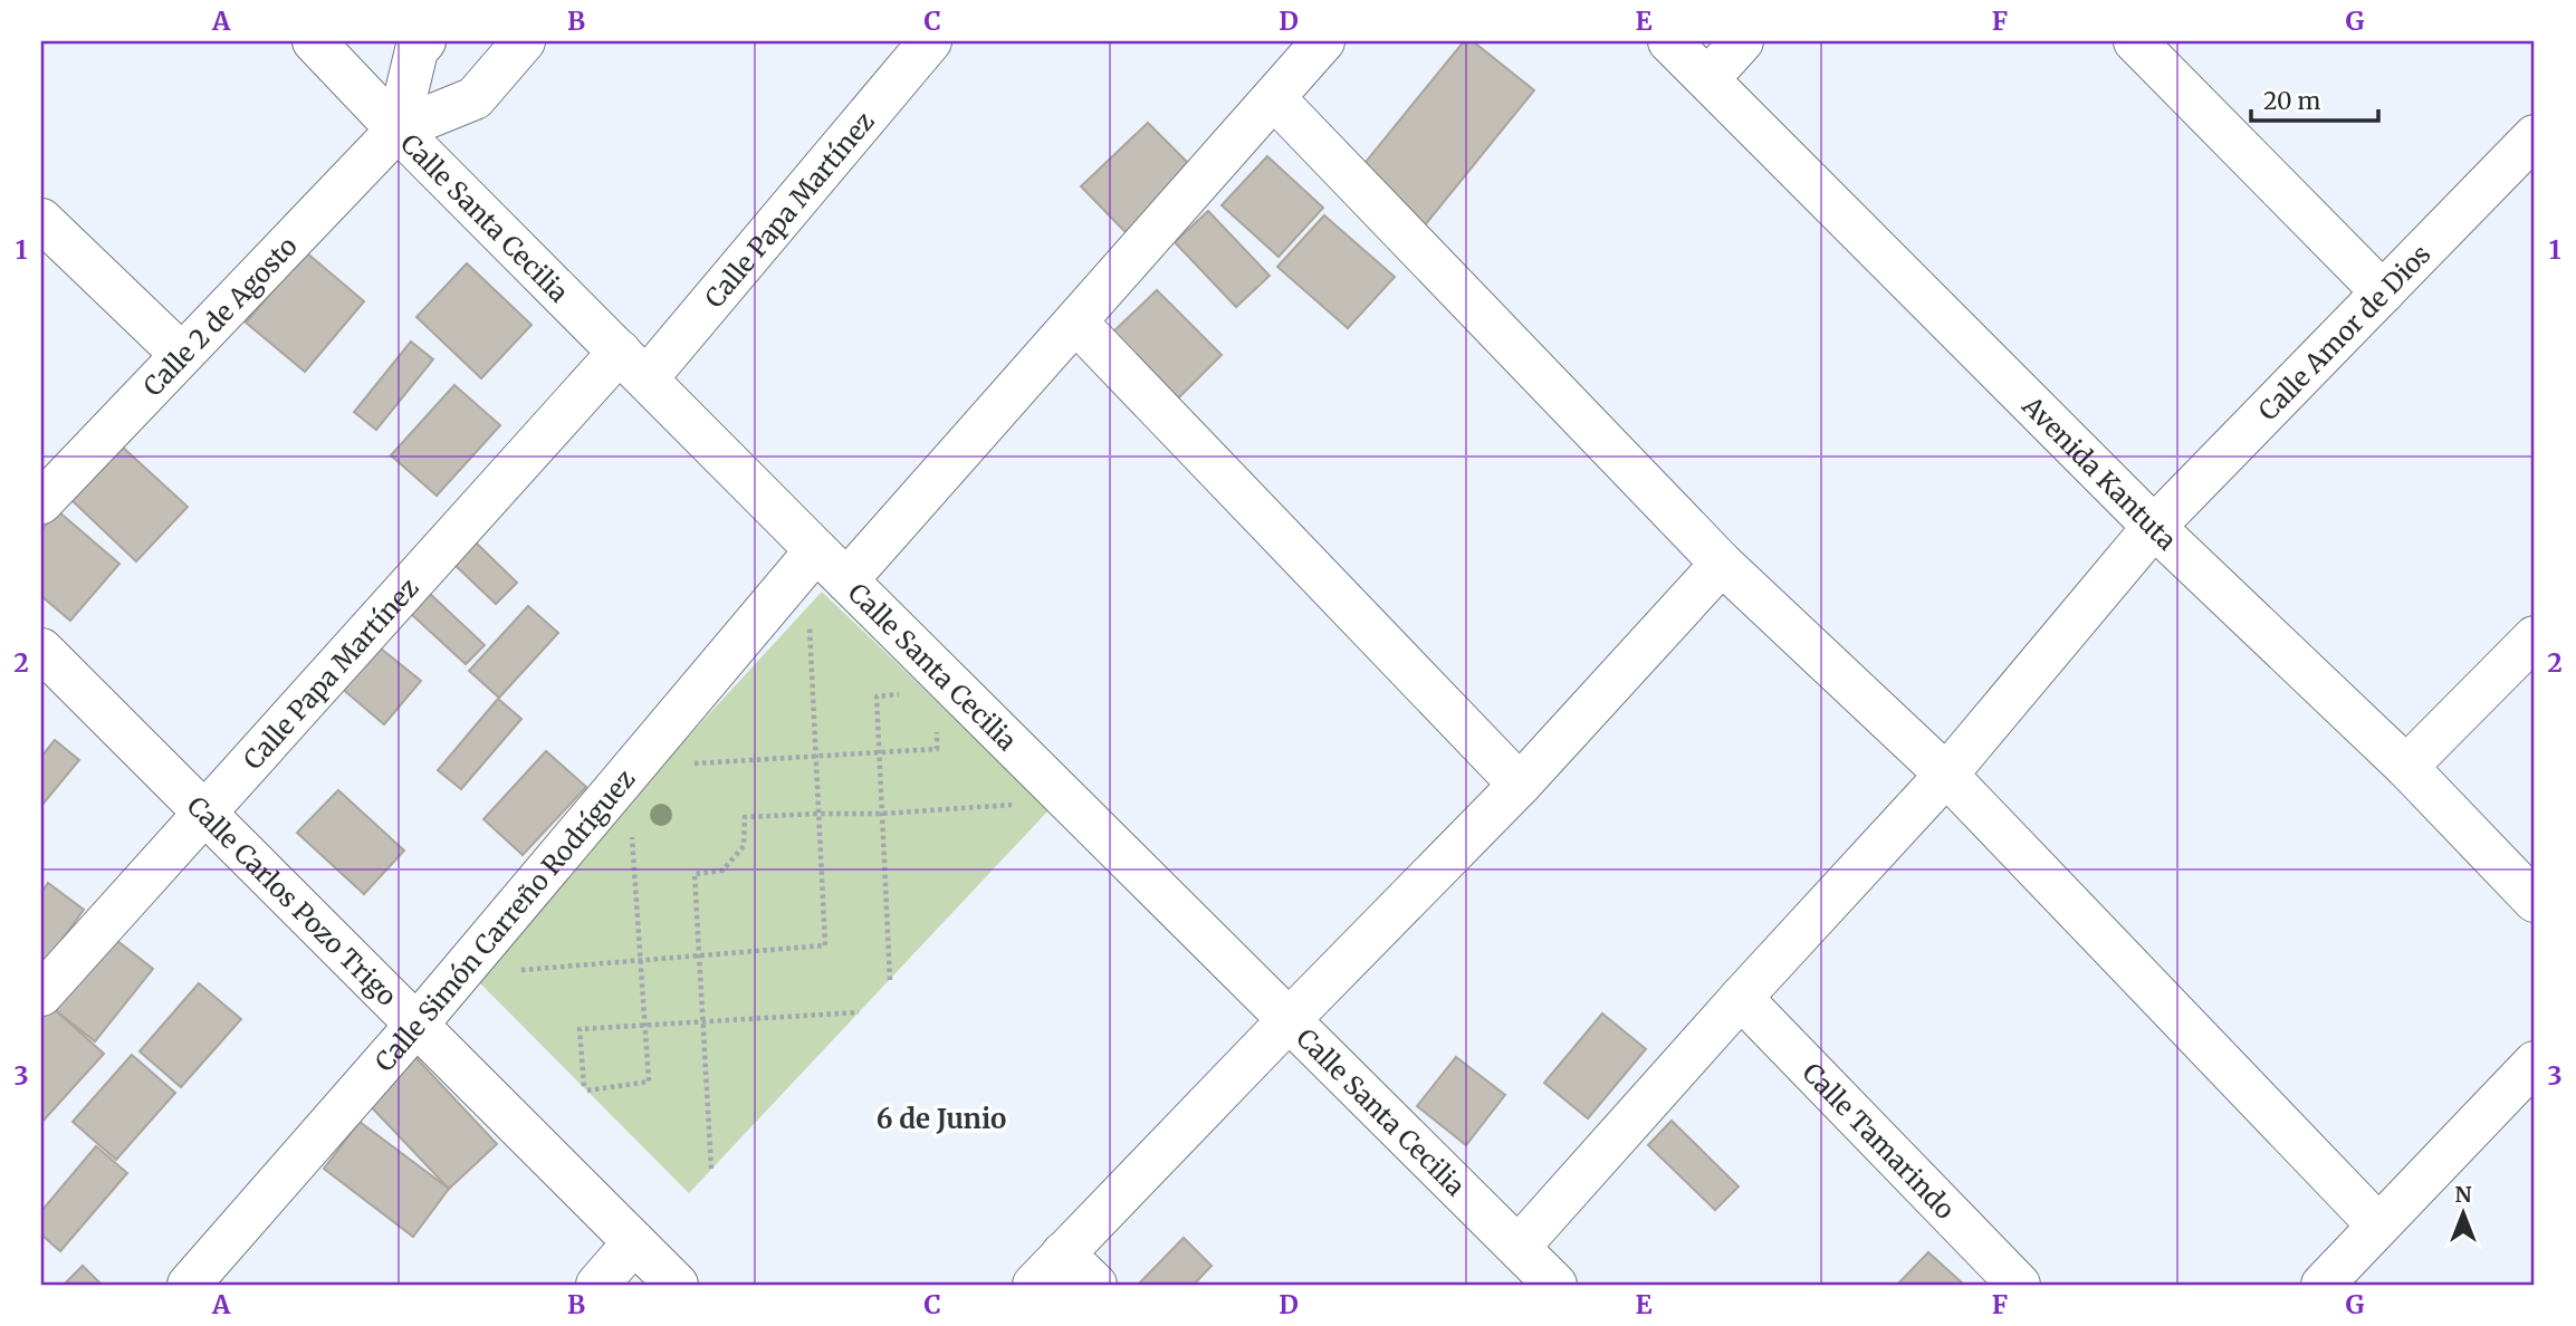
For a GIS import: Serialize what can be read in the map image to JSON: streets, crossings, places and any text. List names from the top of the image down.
{
  "streets": {
    "street": [
      "Calle Papa Martínez",
      "Calle Santa Cecilia",
      "Calle 2 de Agosto",
      "Calle Amor de Dios",
      "Avenida Kantuta",
      "Calle Carlos Pozo Trigo",
      "Calle Simón Carreño Rodríguez",
      "Calle Tamarindo"
    ]
  },
  "crossings": [
    ["Calle Papa Martínez", "Calle Santa Cecilia"],
    ["Calle Papa Martínez", "Calle Carlos Pozo Trigo"],
    ["Calle Santa Cecilia", "Calle 2 de Agosto"],
    ["Calle Santa Cecilia", "Calle Amor de Dios"],
    ["Calle Santa Cecilia", "Calle Simón Carreño Rodríguez"],
    ["Calle Amor de Dios", "Avenida Kantuta"],
    ["Calle Amor de Dios", "Calle Tamarindo"],
    ["Calle Carlos Pozo Trigo", "Calle Simón Carreño Rodríguez"]
  ],
  "districts": ["6 de Junio"],
  "scale_bar": "20 m",
  "north": "top",
  "grid": {
    "columns": [
      "A",
      "B",
      "C",
      "D",
      "E",
      "F",
      "G"
    ],
    "rows": ["1", "2", "3"]
  }
}
